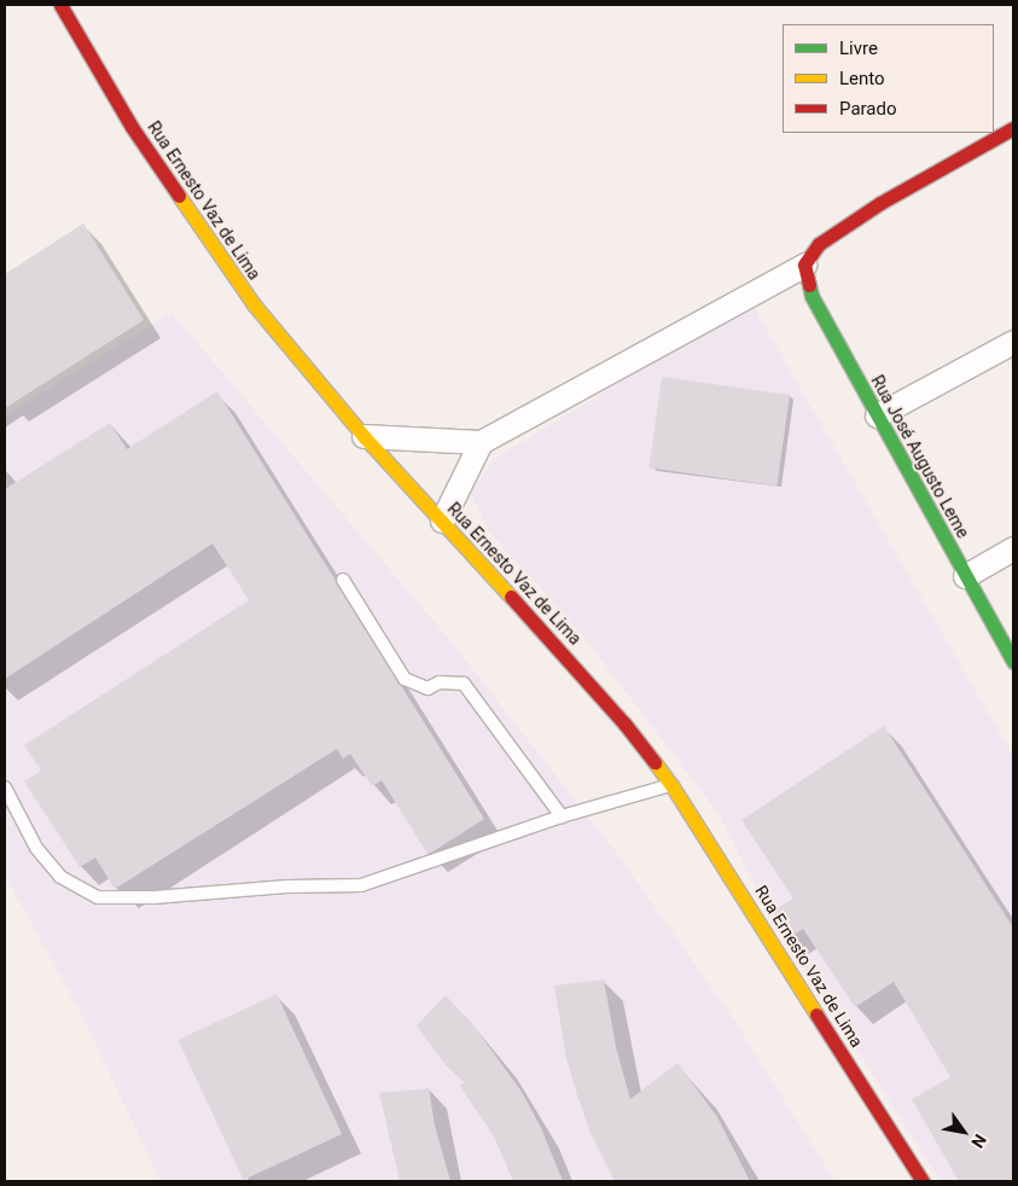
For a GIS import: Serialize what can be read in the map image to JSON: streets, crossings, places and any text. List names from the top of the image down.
{
  "streets": {
    "street": ["Rua Ernesto Vaz de Lima", "Rua José Augusto Leme"]
  },
  "legend": ["Livre", "Lento", "Parado"],
  "north": "bottom right"
}
